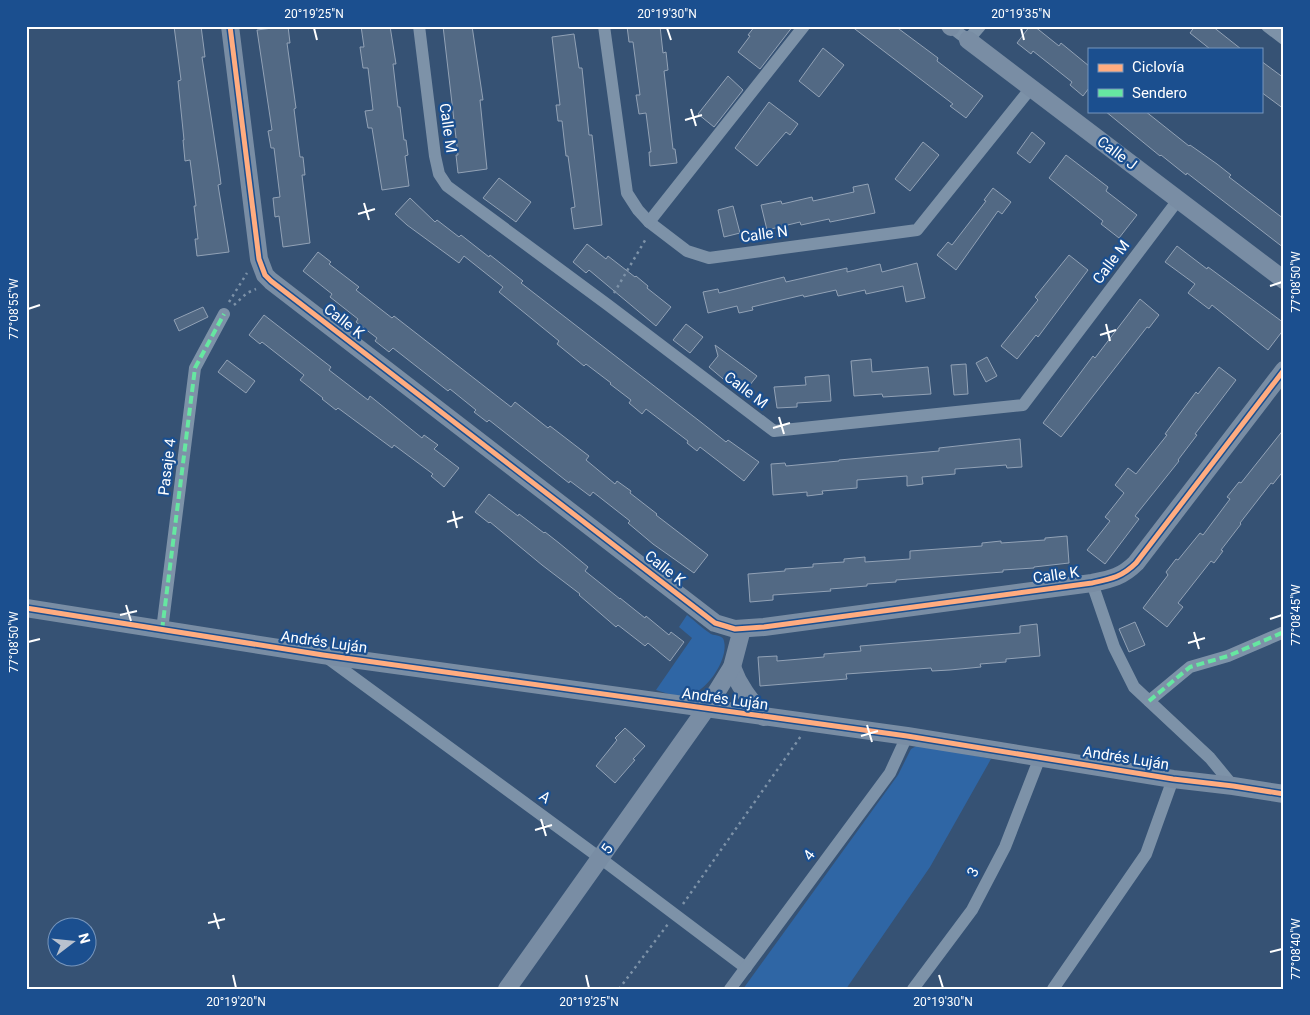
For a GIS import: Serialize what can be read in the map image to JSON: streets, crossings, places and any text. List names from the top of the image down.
{
  "streets": {
    "street": [
      "Calle M",
      "Calle J",
      "Calle N",
      "Calle K",
      "Pasaje 4",
      "Andrés Luján",
      "A",
      "5",
      "4",
      "3"
    ]
  },
  "crossings": [
    ["Calle M", "Calle J"],
    ["Calle J", "Calle N"],
    ["Calle K", "5"],
    ["Pasaje 4", "Andrés Luján"],
    ["Andrés Luján", "A"],
    ["Andrés Luján", "5"],
    ["Andrés Luján", "4"],
    ["Andrés Luján", "3"],
    ["A", "5"],
    ["A", "4"]
  ],
  "legend": ["Ciclovía", "Sendero"],
  "north": "right",
  "coordinates": [
    "20°19'25\"N",
    "20°19'30\"N",
    "20°19'35\"N",
    "77°08'50\"W",
    "77°08'55\"W",
    "77°08'45\"W",
    "77°08'40\"W",
    "20°19'20\"N"
  ]
}
